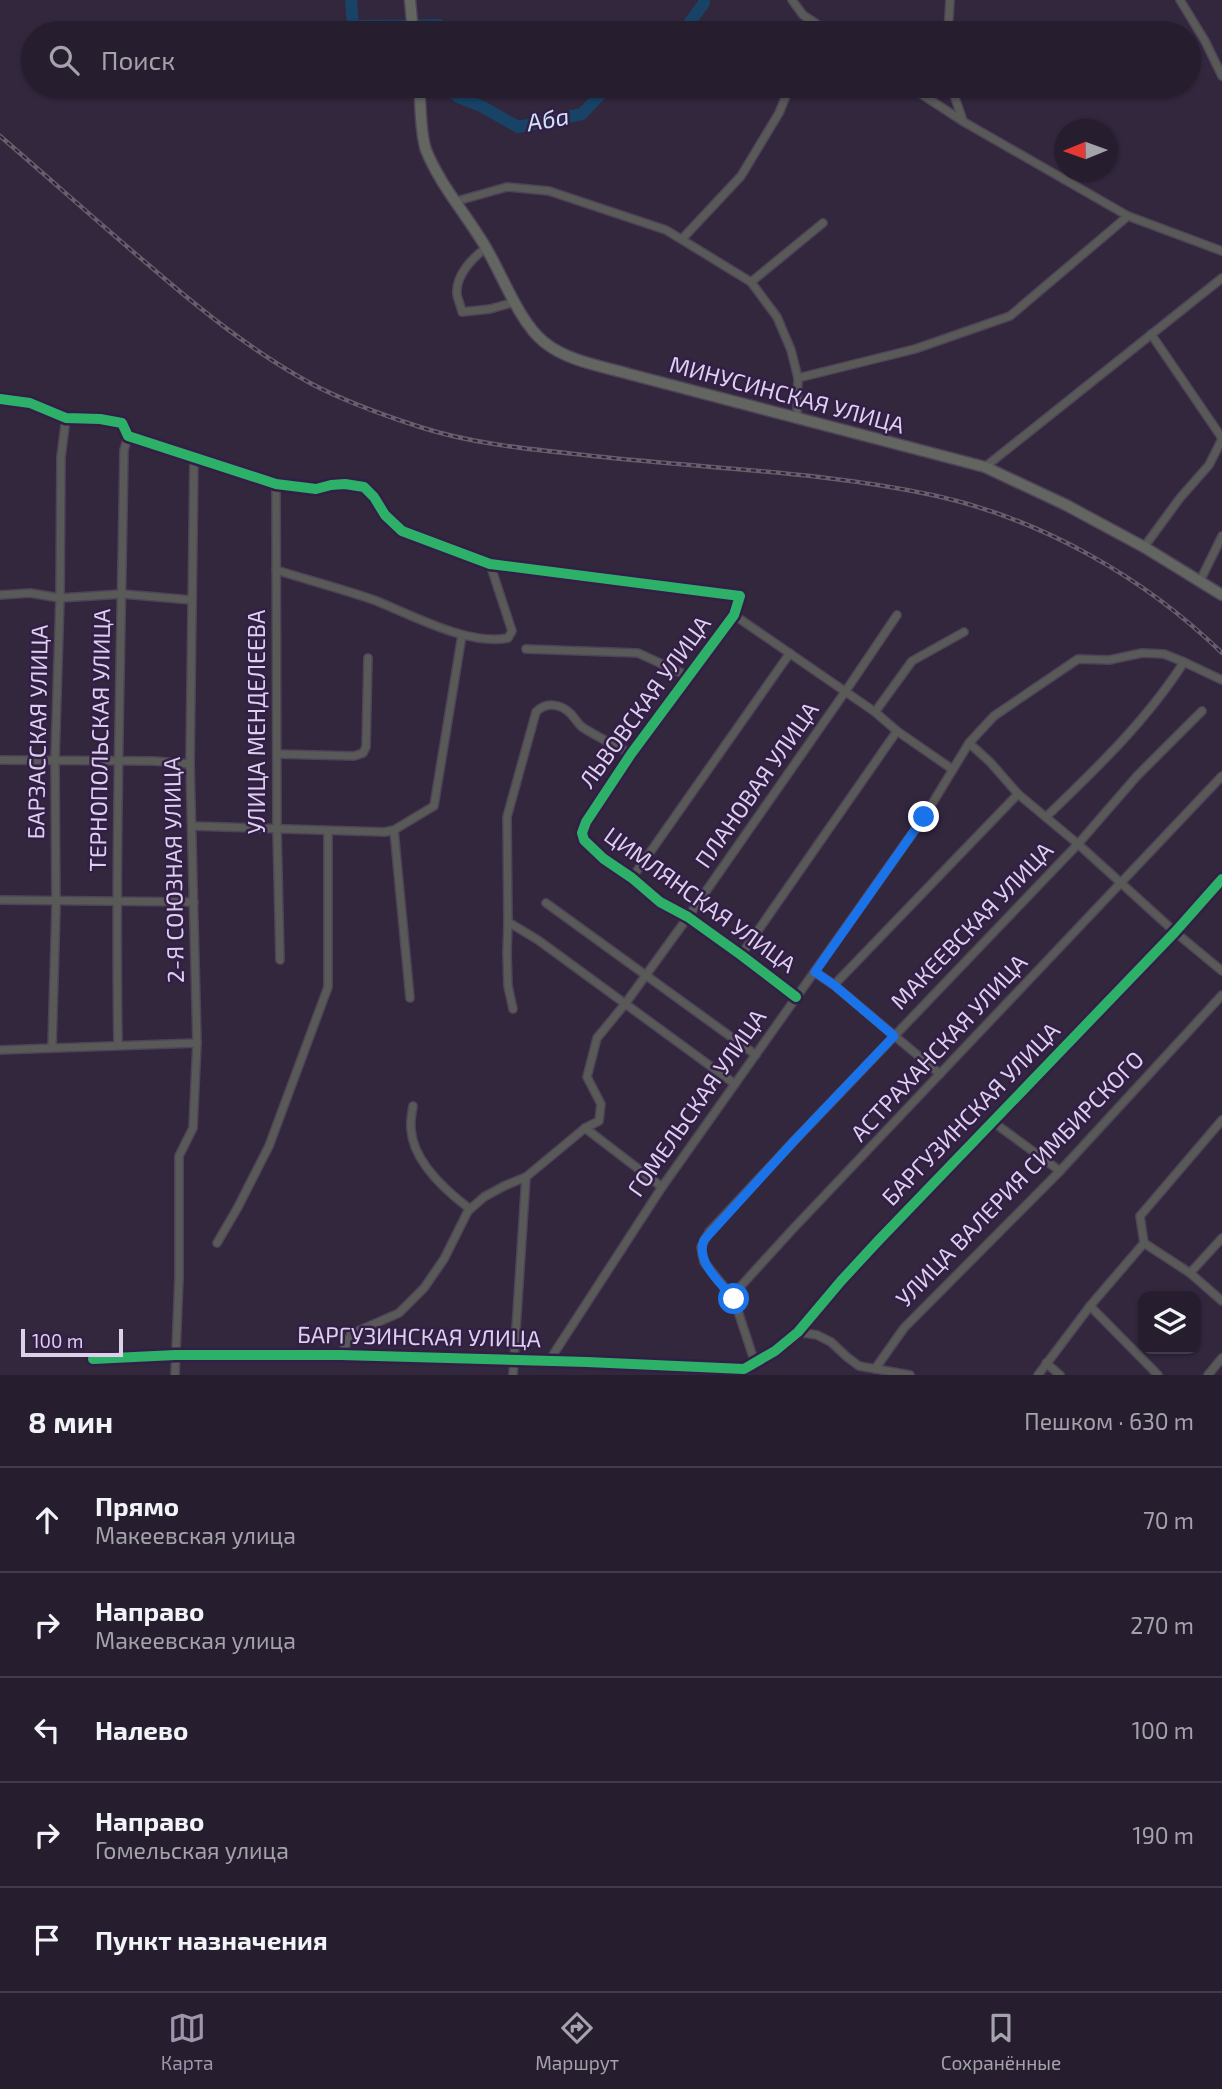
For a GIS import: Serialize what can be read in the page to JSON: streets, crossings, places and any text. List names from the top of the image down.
{
  "streets": {
    "main road": ["МИНУСИНСКАЯ УЛИЦА"],
    "street": [
      "ЛЬВОВСКАЯ УЛИЦА",
      "УЛИЦА МЕНДЕЛЕЕВА",
      "БАРЗАССКАЯ УЛИЦА",
      "ТЕРНОПОЛЬСКАЯ УЛИЦА",
      "ПЛАНОВАЯ УЛИЦА",
      "2-Я СОЮЗНАЯ УЛИЦА",
      "ЦИМЛЯНСКАЯ УЛИЦА",
      "МАКЕЕВСКАЯ УЛИЦА",
      "АСТРАХАНСКАЯ УЛИЦА",
      "ГОМЕЛЬСКАЯ УЛИЦА",
      "БАРГУЗИНСКАЯ УЛИЦА",
      "УЛИЦА ВАЛЕРИЯ СИМБИРСКОГО"
    ]
  },
  "crossings": [
    ["ЛЬВОВСКАЯ УЛИЦА", "ЦИМЛЯНСКАЯ УЛИЦА"],
    ["ПЛАНОВАЯ УЛИЦА", "ЦИМЛЯНСКАЯ УЛИЦА"],
    ["2-Я СОЮЗНАЯ УЛИЦА", "БАРГУЗИНСКАЯ УЛИЦА"],
    ["ЦИМЛЯНСКАЯ УЛИЦА", "ГОМЕЛЬСКАЯ УЛИЦА"],
    ["МАКЕЕВСКАЯ УЛИЦА", "АСТРАХАНСКАЯ УЛИЦА"],
    ["ГОМЕЛЬСКАЯ УЛИЦА", "БАРГУЗИНСКАЯ УЛИЦА"]
  ],
  "water": ["Аба"],
  "scale_bar": "100 m",
  "north": "left",
  "page": {
    "search": "Поиск",
    "scale": "100 m",
    "heading": ["8 мин", "Пешком · 630 m"],
    "list": [
      ["Прямо", "Макеевская улица", "70 m"],
      ["Направо", "Макеевская улица", "270 m"],
      ["Налево", "100 m"],
      ["Направо", "Гомельская улица", "190 m"],
      "Пункт назначения"
    ],
    "nav": ["Карта", "Маршрут", "Сохранённые"]
  }
}
